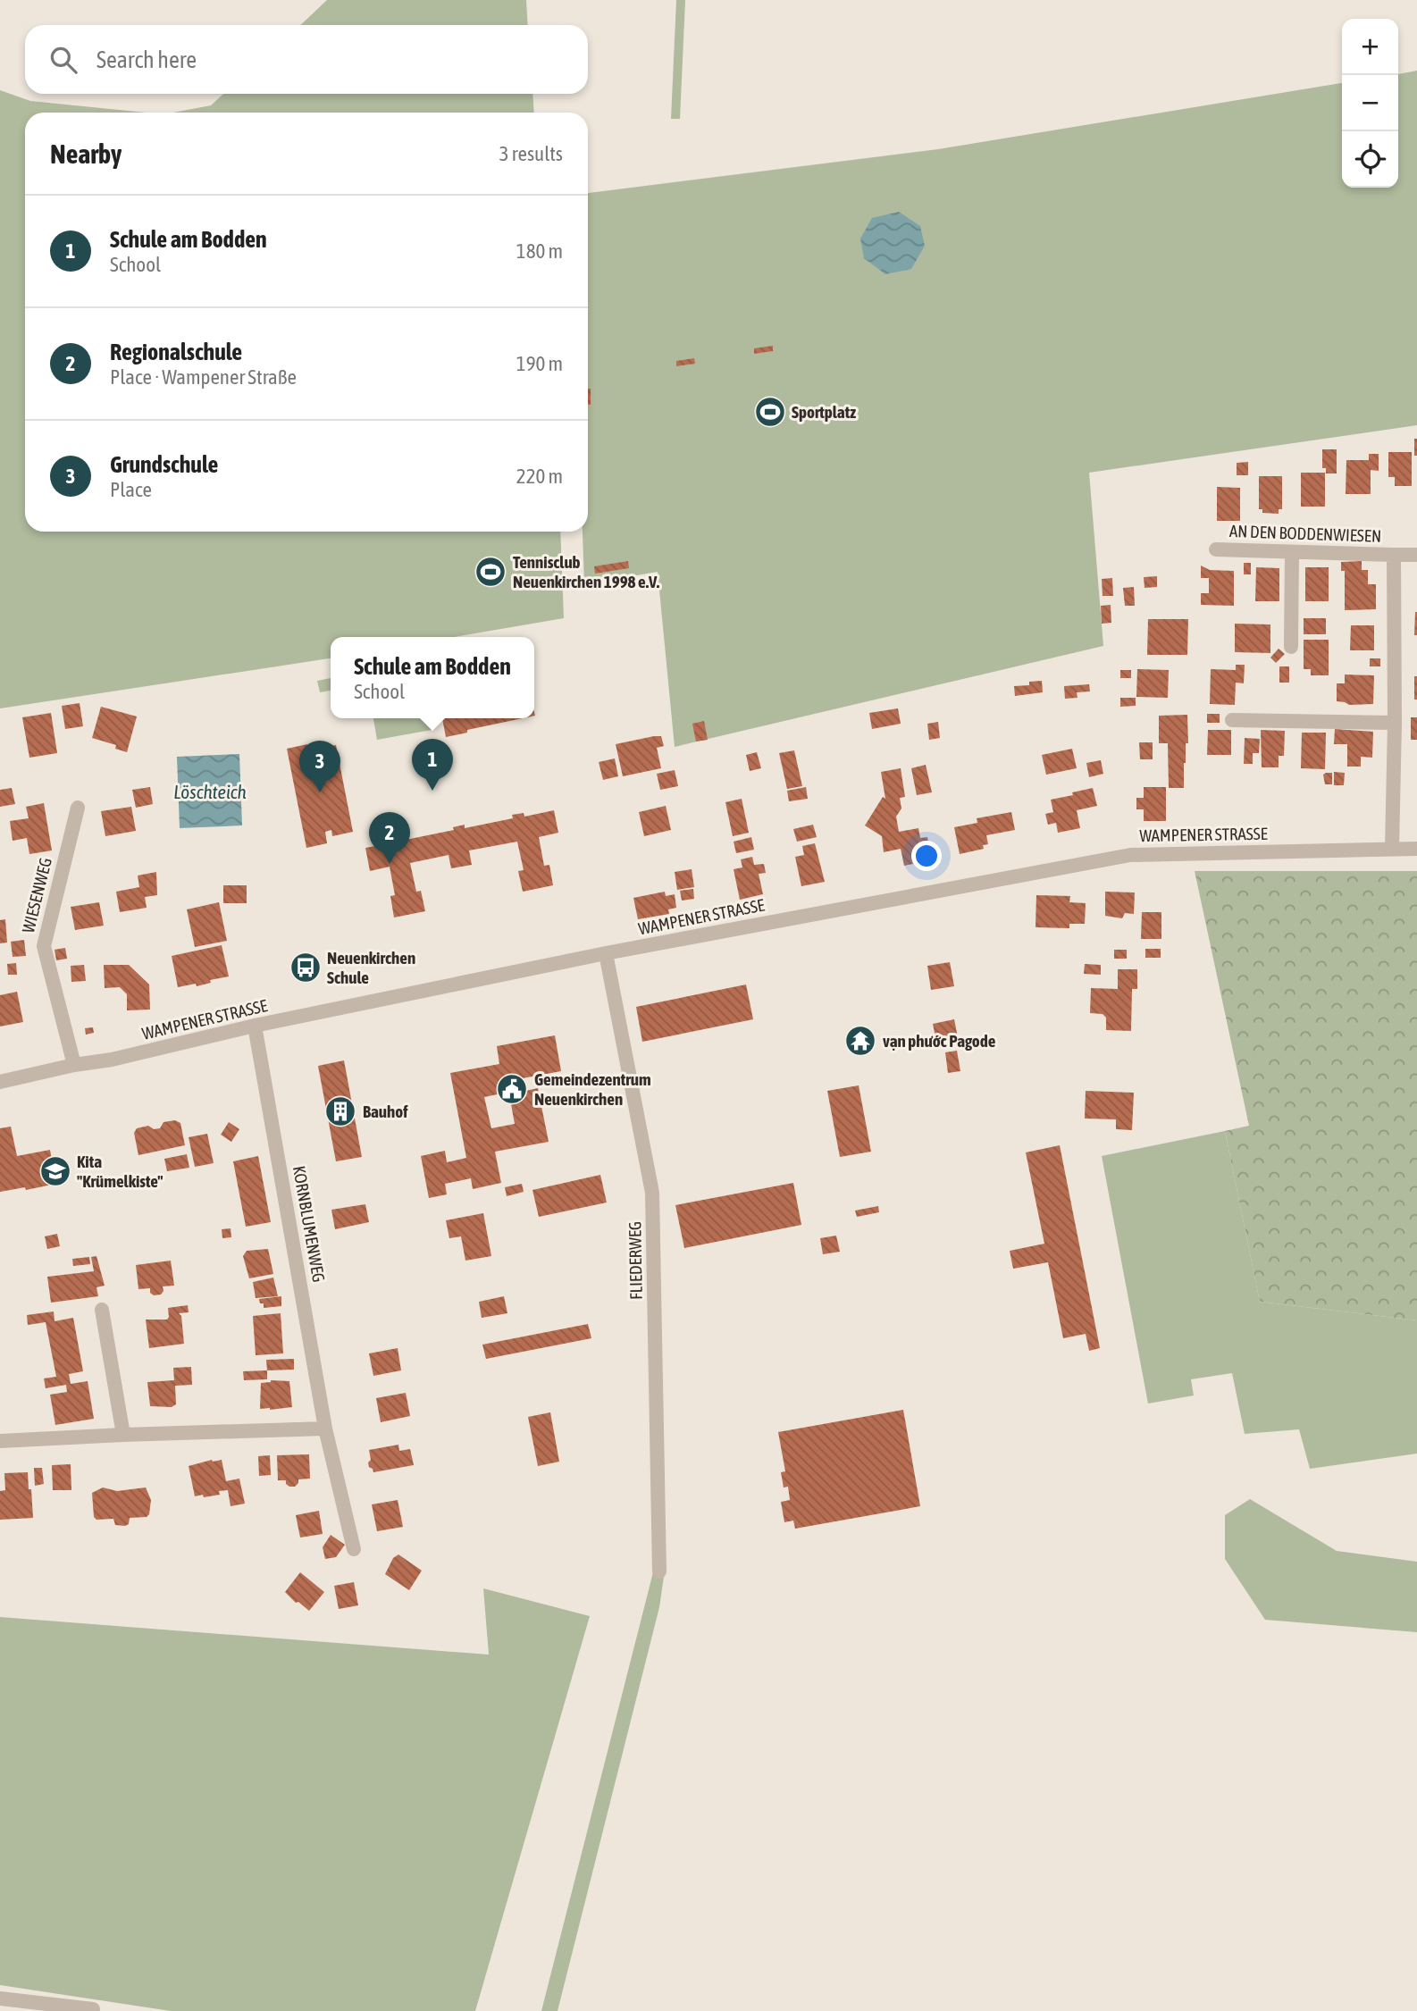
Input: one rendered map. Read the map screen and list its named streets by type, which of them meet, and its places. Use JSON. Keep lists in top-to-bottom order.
{
  "streets": {
    "street": [
      "AN DEN BODDENWIESEN",
      "WAMPENER STRASSE",
      "WIESENWEG",
      "KORNBLUMENWEG",
      "FLIEDERWEG"
    ]
  },
  "crossings": [
    ["AN DEN BODDENWIESEN", "WAMPENER STRASSE"],
    ["WAMPENER STRASSE", "WIESENWEG"],
    ["WAMPENER STRASSE", "KORNBLUMENWEG"],
    ["WAMPENER STRASSE", "FLIEDERWEG"]
  ],
  "water": ["Löschteich"],
  "places": {
    "sports": ["Sportplatz", "Tennisclub Neuenkirchen 1998 e.V."],
    "bus stop": ["Neuenkirchen Schule"],
    "temple": ["vạn phước Pagode"],
    "public building": ["Gemeindezentrum Neuenkirchen"],
    "building": ["Bauhof"],
    "school or university": ["Kita \"Krümelkiste\""]
  },
  "page": {
    "map_buttons": ["+", "−"],
    "search": "Search here",
    "heading": ["Nearby", "3 results"],
    "list": [
      {
        "mark": "1",
        "name": "Schule am Bodden",
        "note": "School",
        "value": "180 m"
      },
      {
        "mark": "2",
        "name": "Regionalschule",
        "note": "Place · Wampener Straße",
        "value": "190 m"
      },
      {
        "mark": "3",
        "name": "Grundschule",
        "note": "Place",
        "value": "220 m"
      }
    ],
    "popup": ["Schule am Bodden", "School"],
    "pins": ["1", "3", "2"]
  }
}
